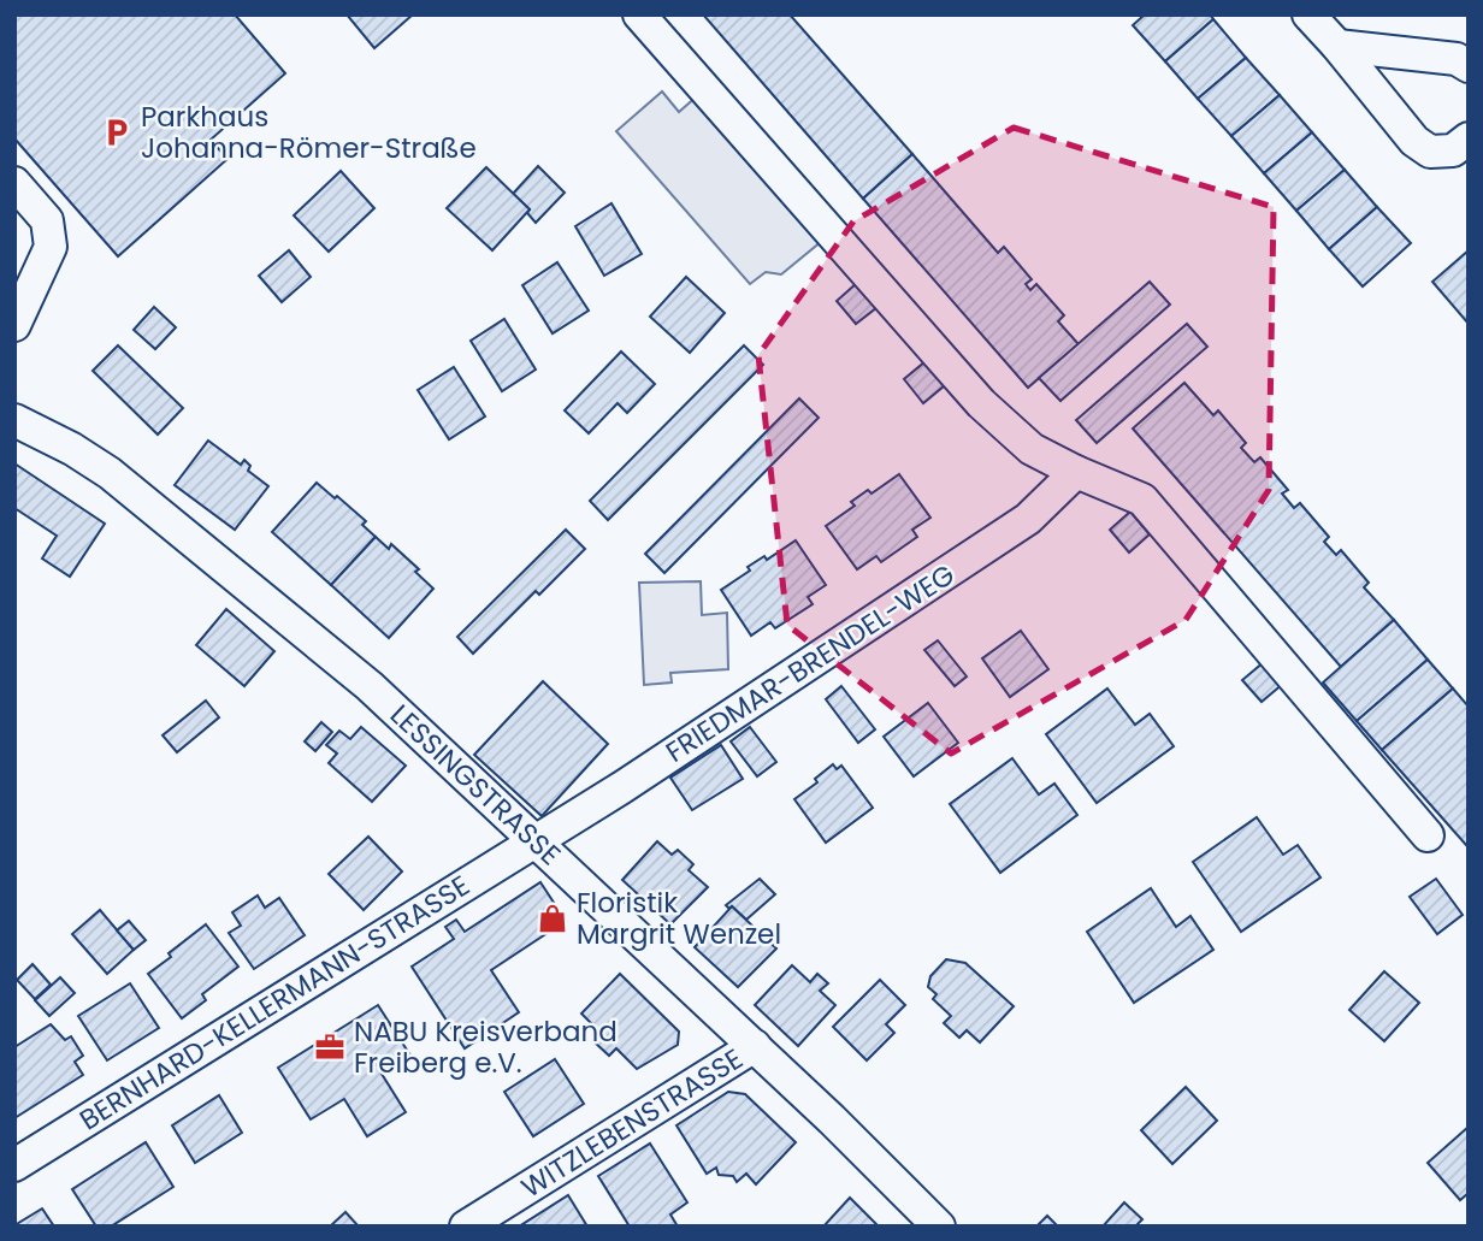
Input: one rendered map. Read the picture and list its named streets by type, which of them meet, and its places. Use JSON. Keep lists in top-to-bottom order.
{
  "streets": {
    "street": [
      "FRIEDMAR-BRENDEL-WEG",
      "LESSINGSTRASSE",
      "BERNHARD-KELLERMANN-STRASSE",
      "WITZLEBENSTRASSE"
    ]
  },
  "crossings": [
    ["FRIEDMAR-BRENDEL-WEG", "LESSINGSTRASSE"],
    ["FRIEDMAR-BRENDEL-WEG", "BERNHARD-KELLERMANN-STRASSE"],
    ["LESSINGSTRASSE", "BERNHARD-KELLERMANN-STRASSE"],
    ["LESSINGSTRASSE", "WITZLEBENSTRASSE"]
  ],
  "places": {
    "parking": ["Parkhaus Johanna-Römer-Straße"],
    "shop": ["Floristik Margrit Wenzel"],
    "office": ["NABU Kreisverband Freiberg e.V."]
  }
}
